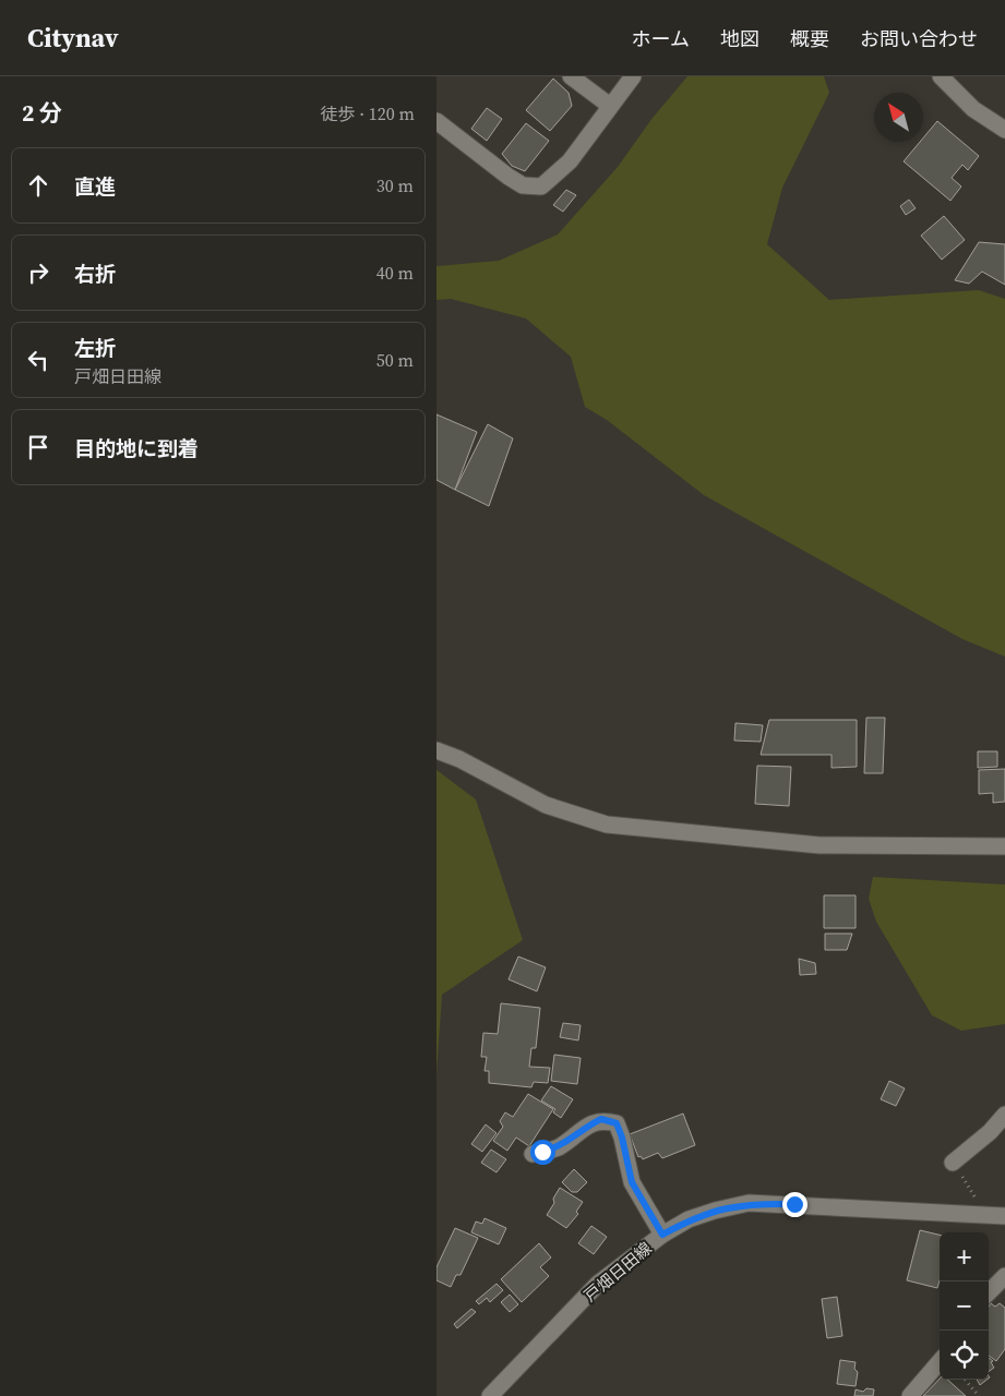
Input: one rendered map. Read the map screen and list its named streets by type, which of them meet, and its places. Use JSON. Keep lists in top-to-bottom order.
{
  "streets": {
    "street": ["戸畑日田線"]
  },
  "north": "top left",
  "page": {
    "header": "Citynav",
    "nav": [
      "ホーム",
      "地図",
      "概要",
      "お問い合わせ"
    ],
    "heading": ["2 分", "徒歩 · 120 m"],
    "list": [
      ["直進", "30 m"],
      ["右折", "40 m"],
      ["左折", "戸畑日田線", "50 m"],
      "目的地に到着"
    ],
    "map_buttons": ["+", "−"]
  }
}
